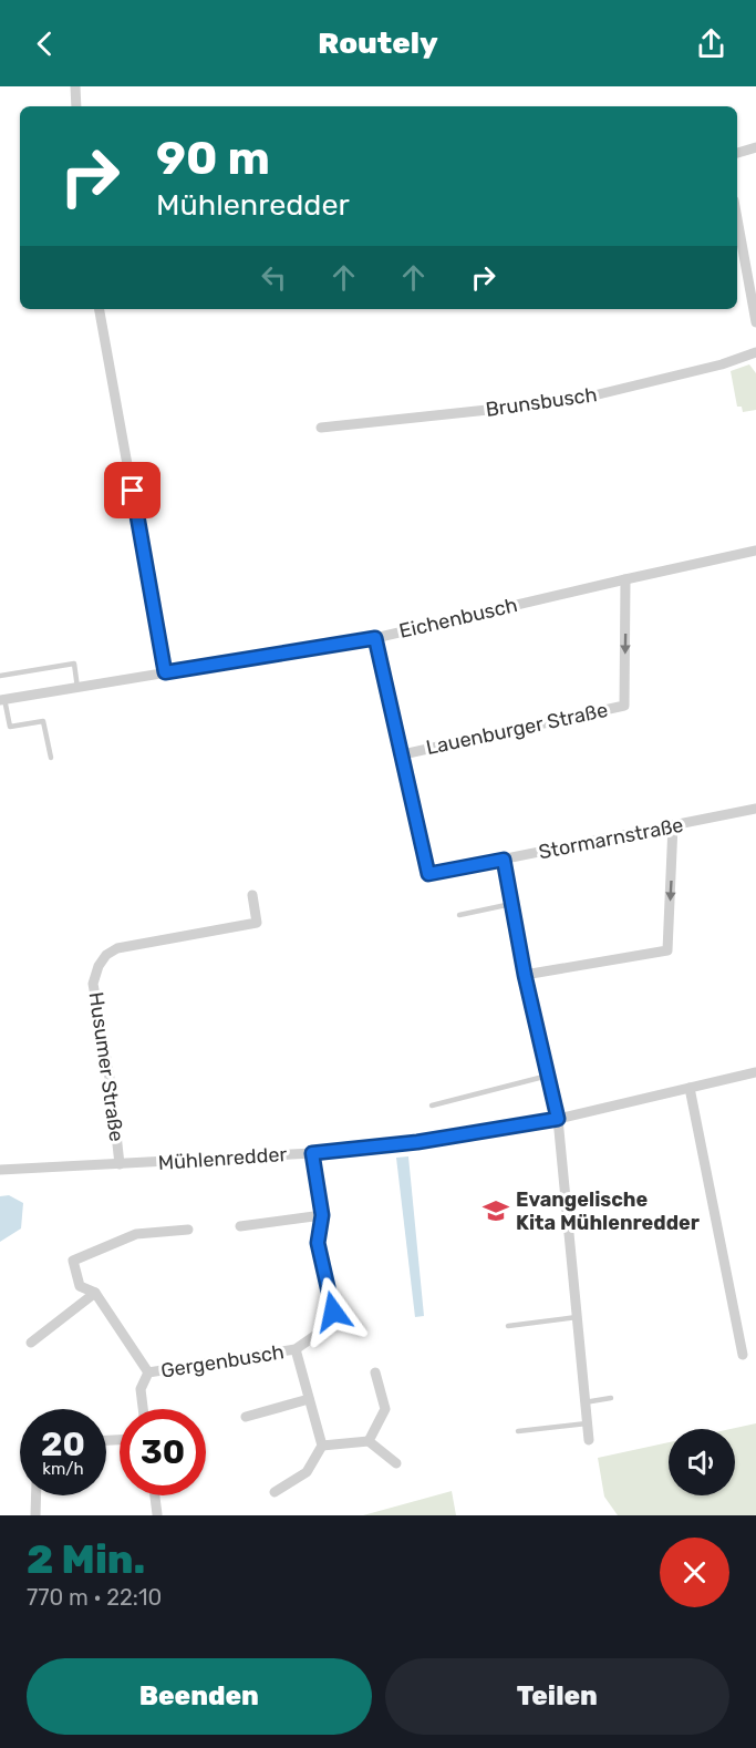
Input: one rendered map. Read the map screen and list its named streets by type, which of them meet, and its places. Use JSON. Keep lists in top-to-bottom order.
{
  "streets": {
    "street": [
      "Brunsbusch",
      "Eichenbusch",
      "Lauenburger Straße",
      "Stormarnstraße",
      "Husumer Straße",
      "Mühlenredder",
      "Gergenbusch"
    ]
  },
  "crossings": [
    ["Eichenbusch", "Lauenburger Straße"],
    ["Eichenbusch", "Stormarnstraße"],
    ["Lauenburger Straße", "Stormarnstraße"],
    ["Husumer Straße", "Mühlenredder"],
    ["Mühlenredder", "Gergenbusch"]
  ],
  "one_way": ["Lauenburger Straße"],
  "places": {
    "school or university": ["Evangelische Kita Mühlenredder"]
  },
  "page": {
    "header": "Routely",
    "turn": ["90 m", "Mühlenredder"],
    "speed": "20 km/h",
    "limit": "30",
    "heading": ["2 Min.", "770 m · 22:10"],
    "buttons": ["Beenden", "Teilen"]
  }
}
